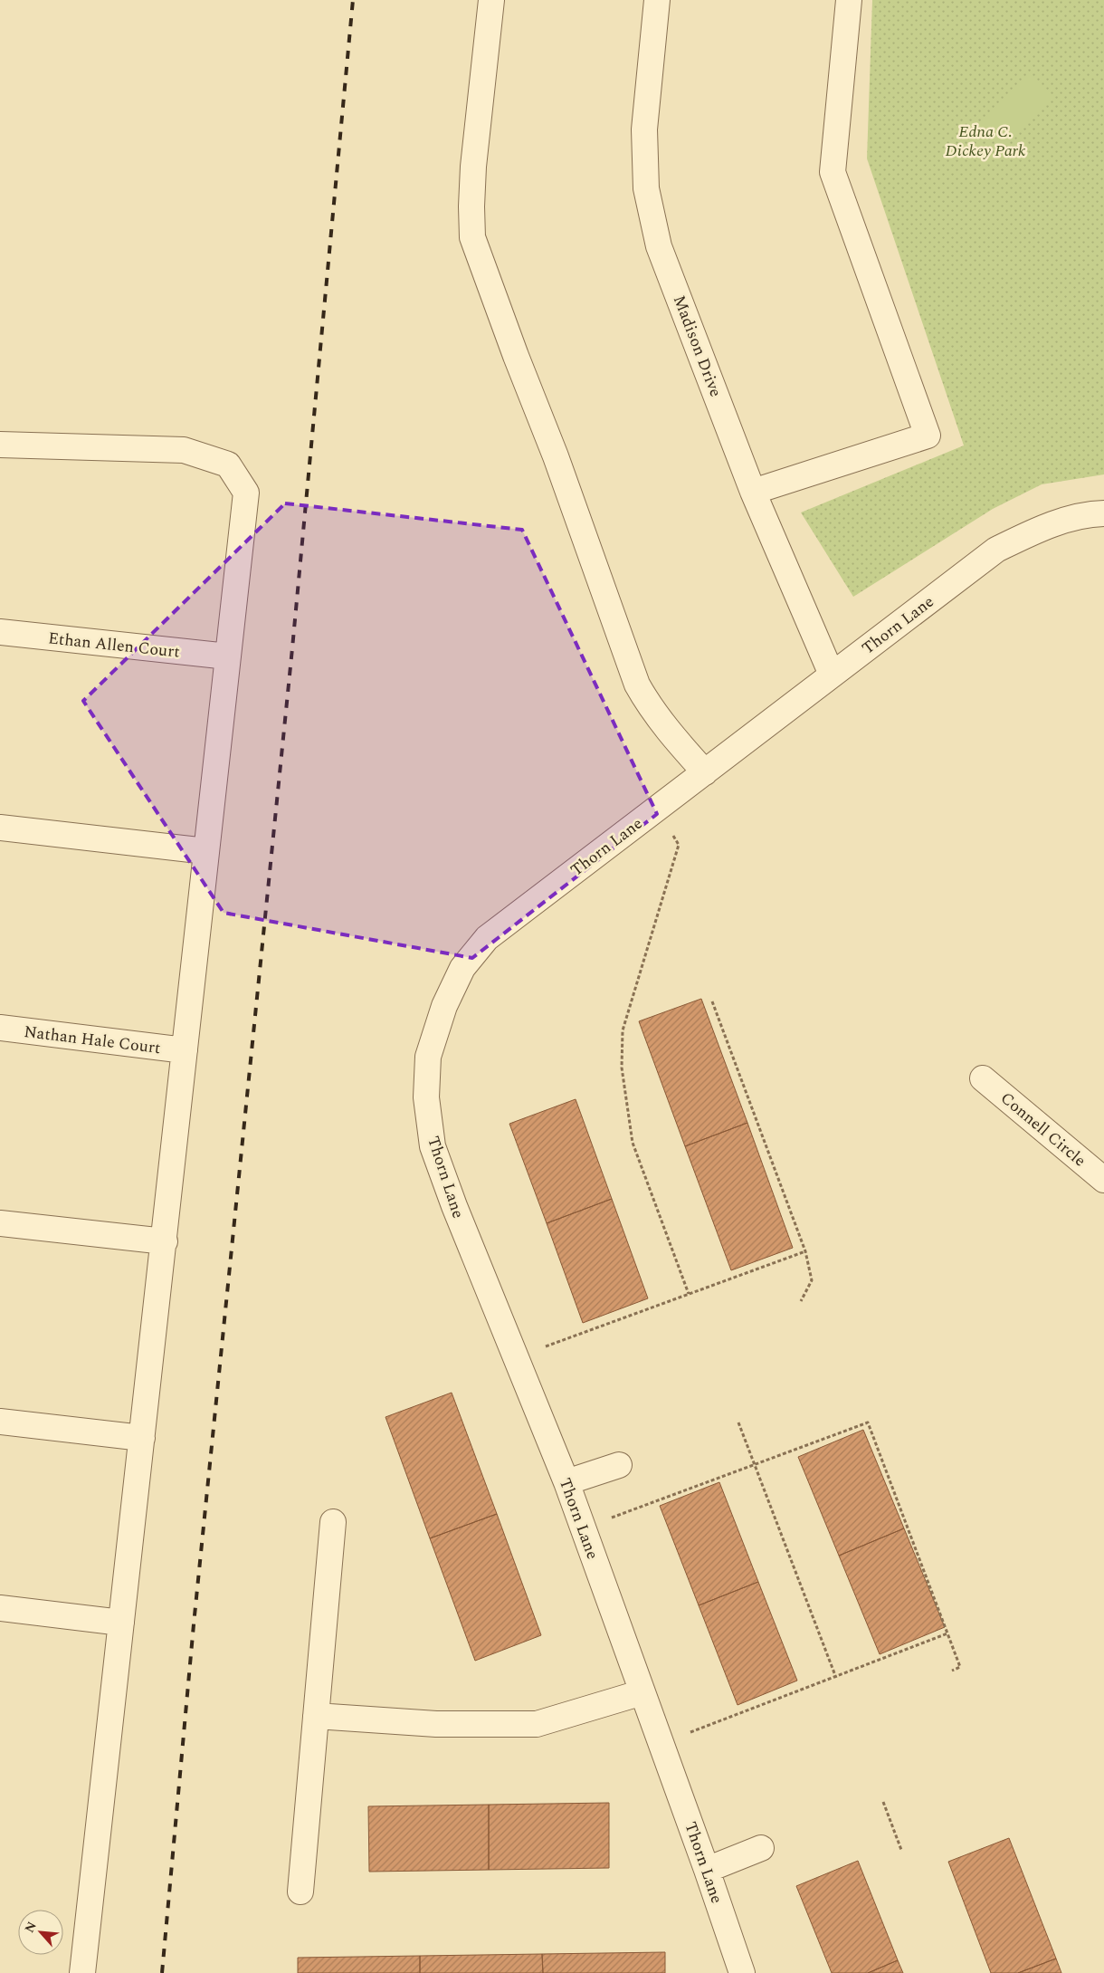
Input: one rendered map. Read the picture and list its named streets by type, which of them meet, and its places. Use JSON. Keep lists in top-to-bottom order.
{
  "streets": {
    "street": [
      "Madison Drive",
      "Thorn Lane",
      "Ethan Allen Court",
      "Nathan Hale Court",
      "Connell Circle"
    ]
  },
  "crossings": [
    ["Madison Drive", "Thorn Lane"]
  ],
  "parks": ["Edna C. Dickey Park"],
  "north": "top left"
}
